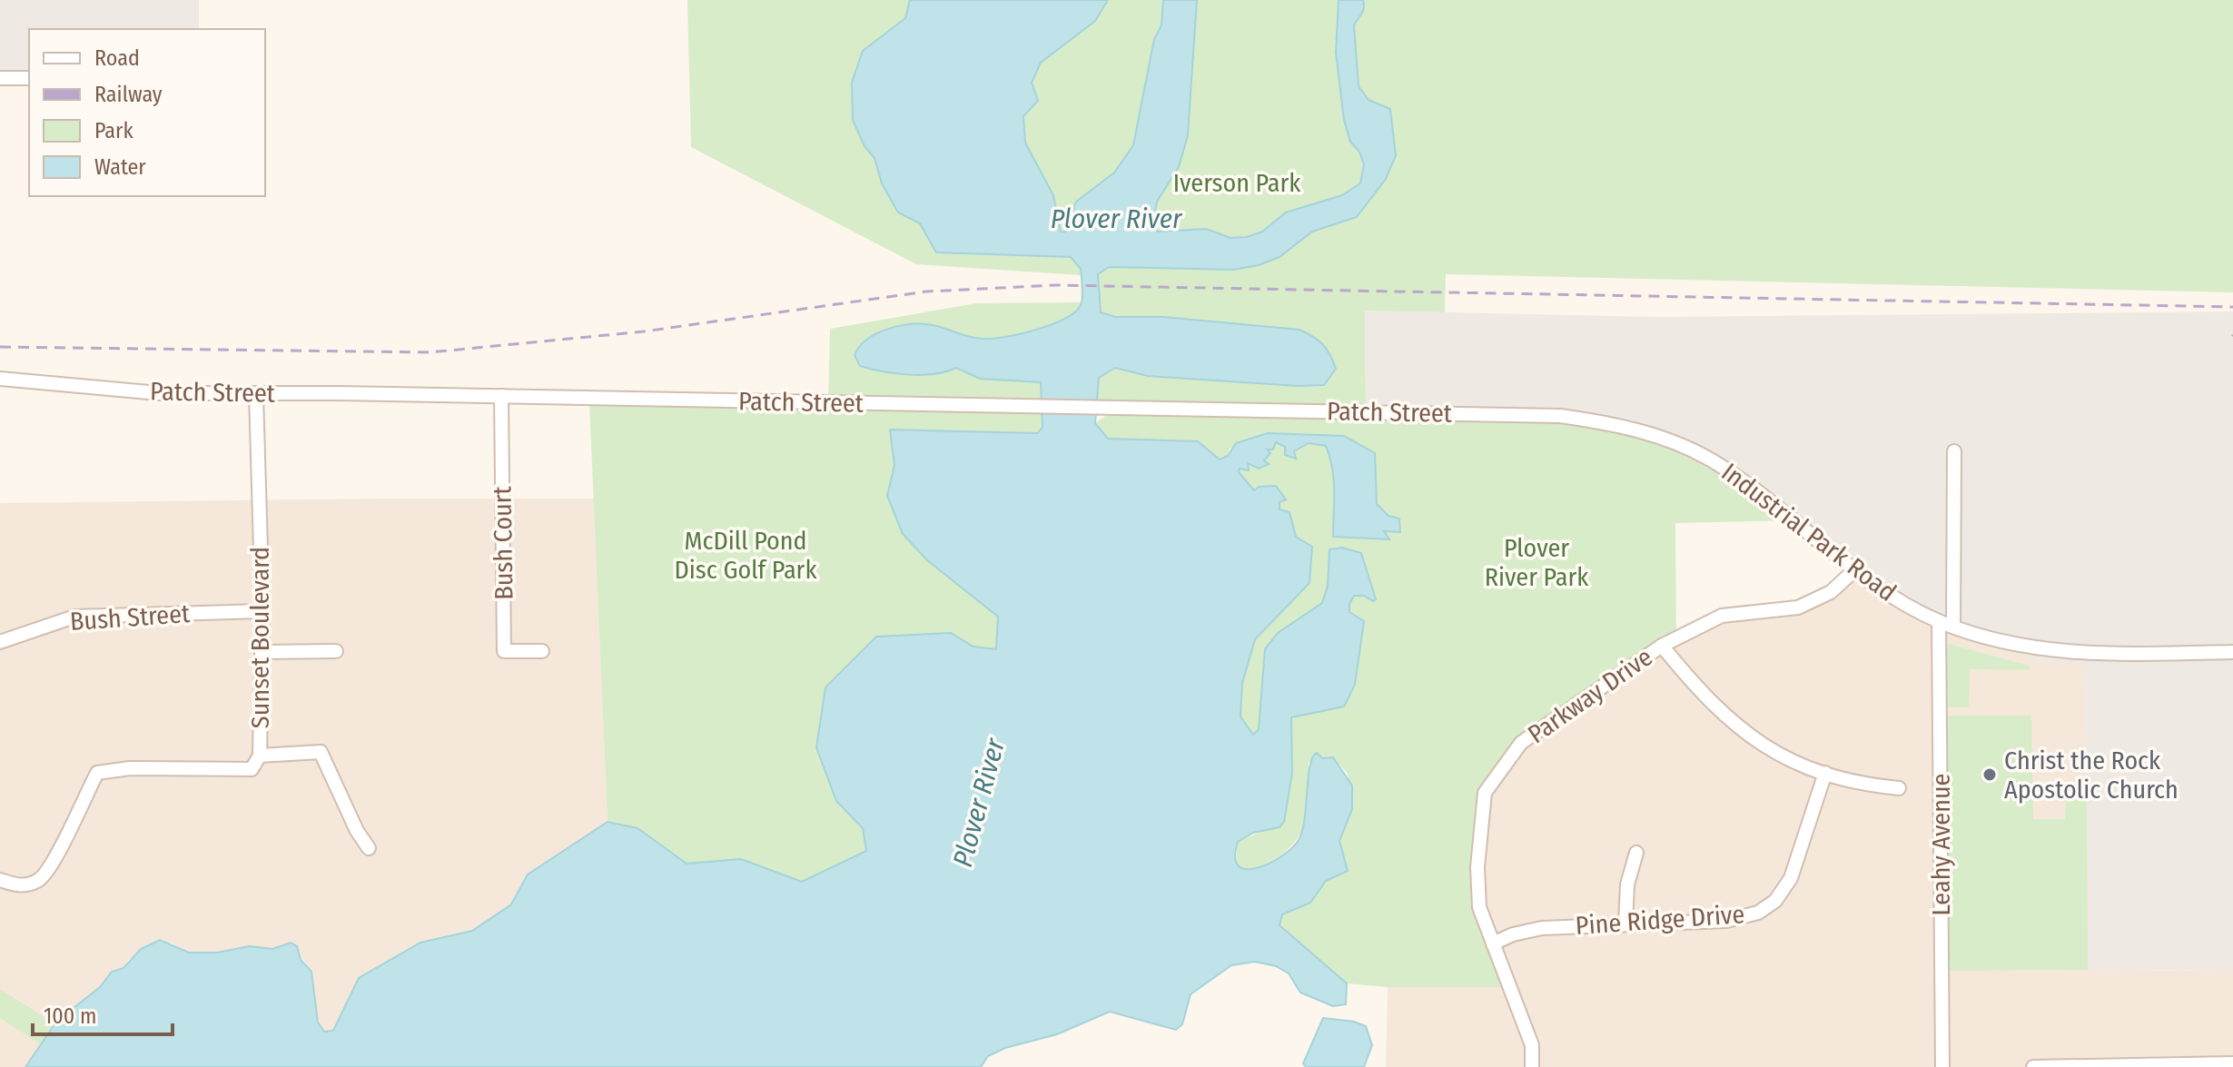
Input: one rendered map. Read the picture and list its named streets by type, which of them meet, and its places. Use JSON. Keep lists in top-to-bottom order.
{
  "streets": {
    "street": [
      "Patch Street",
      "Industrial Park Road",
      "Bush Court",
      "Bush Street",
      "Sunset Boulevard",
      "Parkway Drive",
      "Leahy Avenue",
      "Pine Ridge Drive"
    ]
  },
  "crossings": [
    ["Patch Street", "Industrial Park Road"],
    ["Patch Street", "Bush Court"],
    ["Patch Street", "Sunset Boulevard"],
    ["Industrial Park Road", "Parkway Drive"],
    ["Industrial Park Road", "Leahy Avenue"],
    ["Bush Street", "Sunset Boulevard"],
    ["Parkway Drive", "Pine Ridge Drive"]
  ],
  "water": ["Plover River"],
  "parks": ["Iverson Park", "McDill Pond Disc Golf Park", "Plover River Park"],
  "places": ["Christ the Rock Apostolic Church"],
  "legend": [
    "Road",
    "Railway",
    "Park",
    "Water"
  ],
  "scale_bar": "100 m"
}
